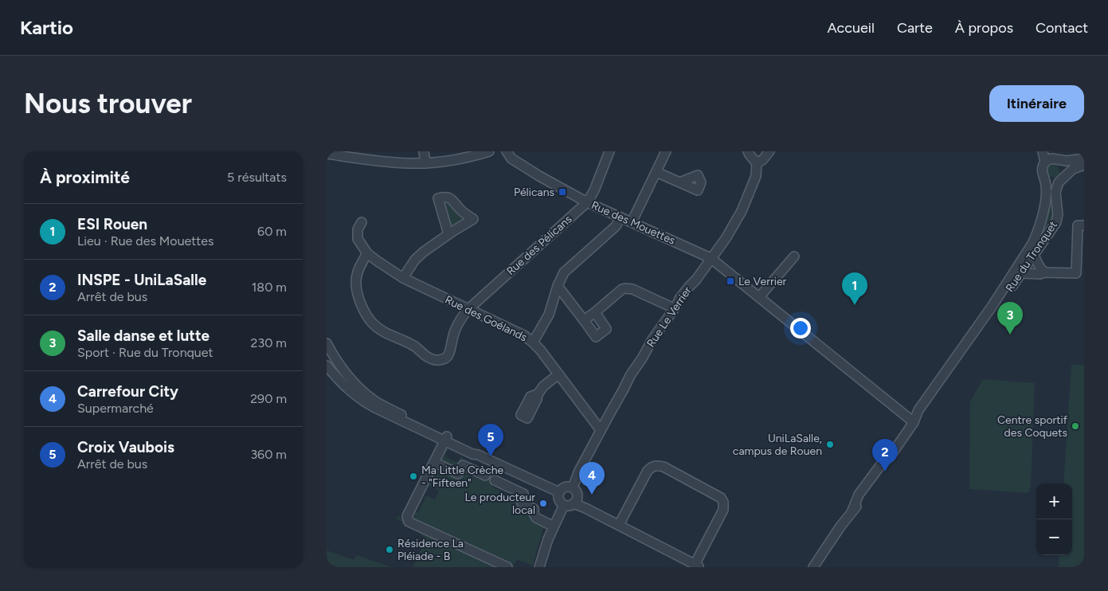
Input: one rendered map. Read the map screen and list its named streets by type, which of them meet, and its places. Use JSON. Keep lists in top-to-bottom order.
{
  "streets": {
    "street": [
      "Rue des Mouettes",
      "Rue des Pélicans",
      "Rue du Tronquet",
      "Rue Le Verrier",
      "Rue des Goélands"
    ]
  },
  "crossings": [
    ["Rue des Mouettes", "Rue des Pélicans"],
    ["Rue des Mouettes", "Rue du Tronquet"],
    ["Rue des Mouettes", "Rue Le Verrier"],
    ["Rue des Pélicans", "Rue des Goélands"],
    ["Rue Le Verrier", "Rue des Goélands"]
  ],
  "places": {
    "transit": ["Pélicans", "Le Verrier"],
    "other": [
      "Centre sportif des Coquets",
      "UniLaSalle, campus de Rouen",
      "Ma Little Crèche - \"Fifteen\"",
      "Le producteur local",
      "Résidence La Pléiade - B"
    ]
  },
  "page": {
    "header": "Kartio",
    "nav": [
      "Accueil",
      "Carte",
      "À propos",
      "Contact"
    ],
    "buttons": "Itinéraire",
    "title": "Nous trouver",
    "heading": ["À proximité", "5 résultats"],
    "list": [
      {
        "mark": "1",
        "name": "ESI Rouen",
        "note": "Lieu · Rue des Mouettes",
        "value": "60 m"
      },
      {
        "mark": "2",
        "name": "INSPE - UniLaSalle",
        "note": "Arrêt de bus",
        "value": "180 m"
      },
      {
        "mark": "3",
        "name": "Salle danse et lutte",
        "note": "Sport · Rue du Tronquet",
        "value": "230 m"
      },
      {
        "mark": "4",
        "name": "Carrefour City",
        "note": "Supermarché",
        "value": "290 m"
      },
      {
        "mark": "5",
        "name": "Croix Vaubois",
        "note": "Arrêt de bus",
        "value": "360 m"
      }
    ],
    "pins": [
      "1",
      "3",
      "5",
      "2",
      "4"
    ],
    "map_buttons": ["+", "−"]
  }
}
